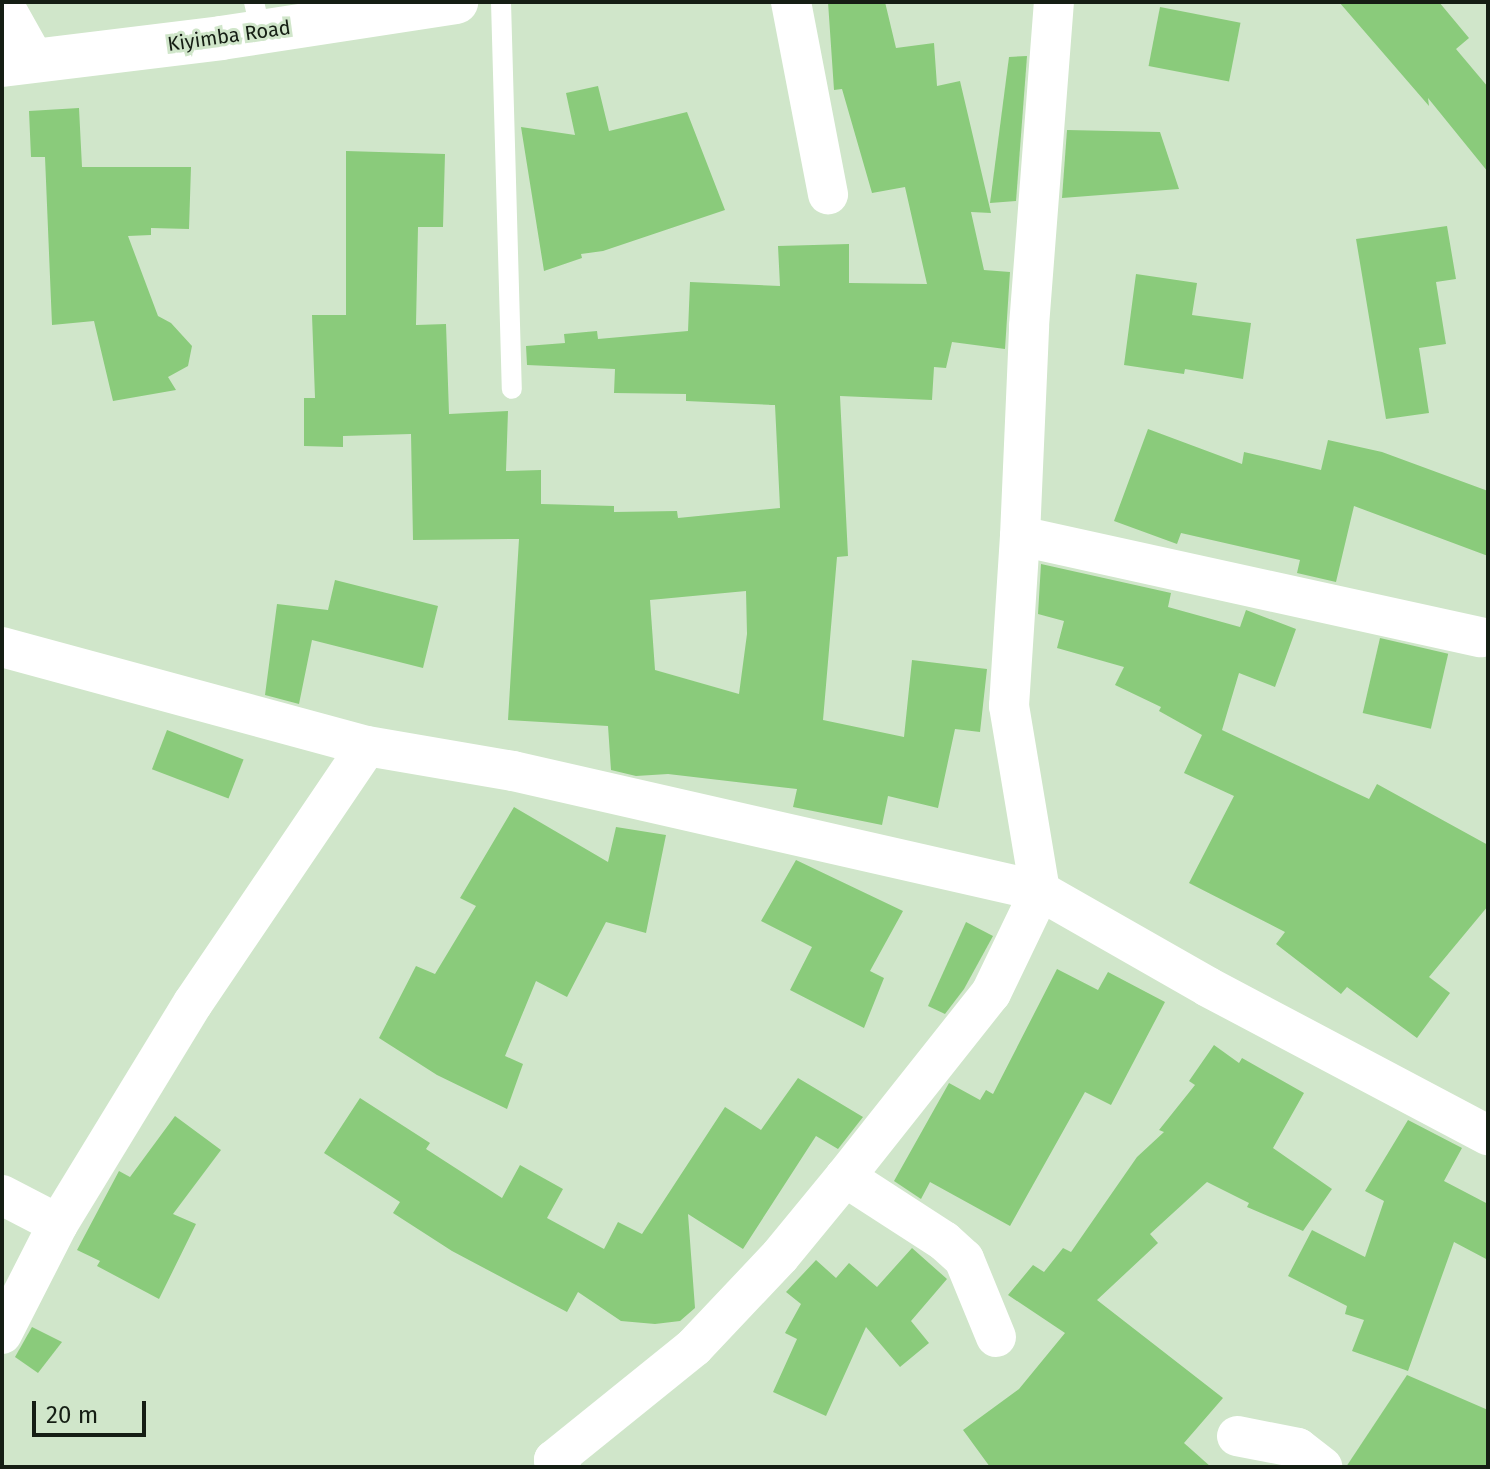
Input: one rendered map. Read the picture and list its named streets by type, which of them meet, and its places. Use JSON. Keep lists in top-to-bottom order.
{
  "streets": {
    "street": ["Kiyimba Road"]
  },
  "scale_bar": "20 m"
}
